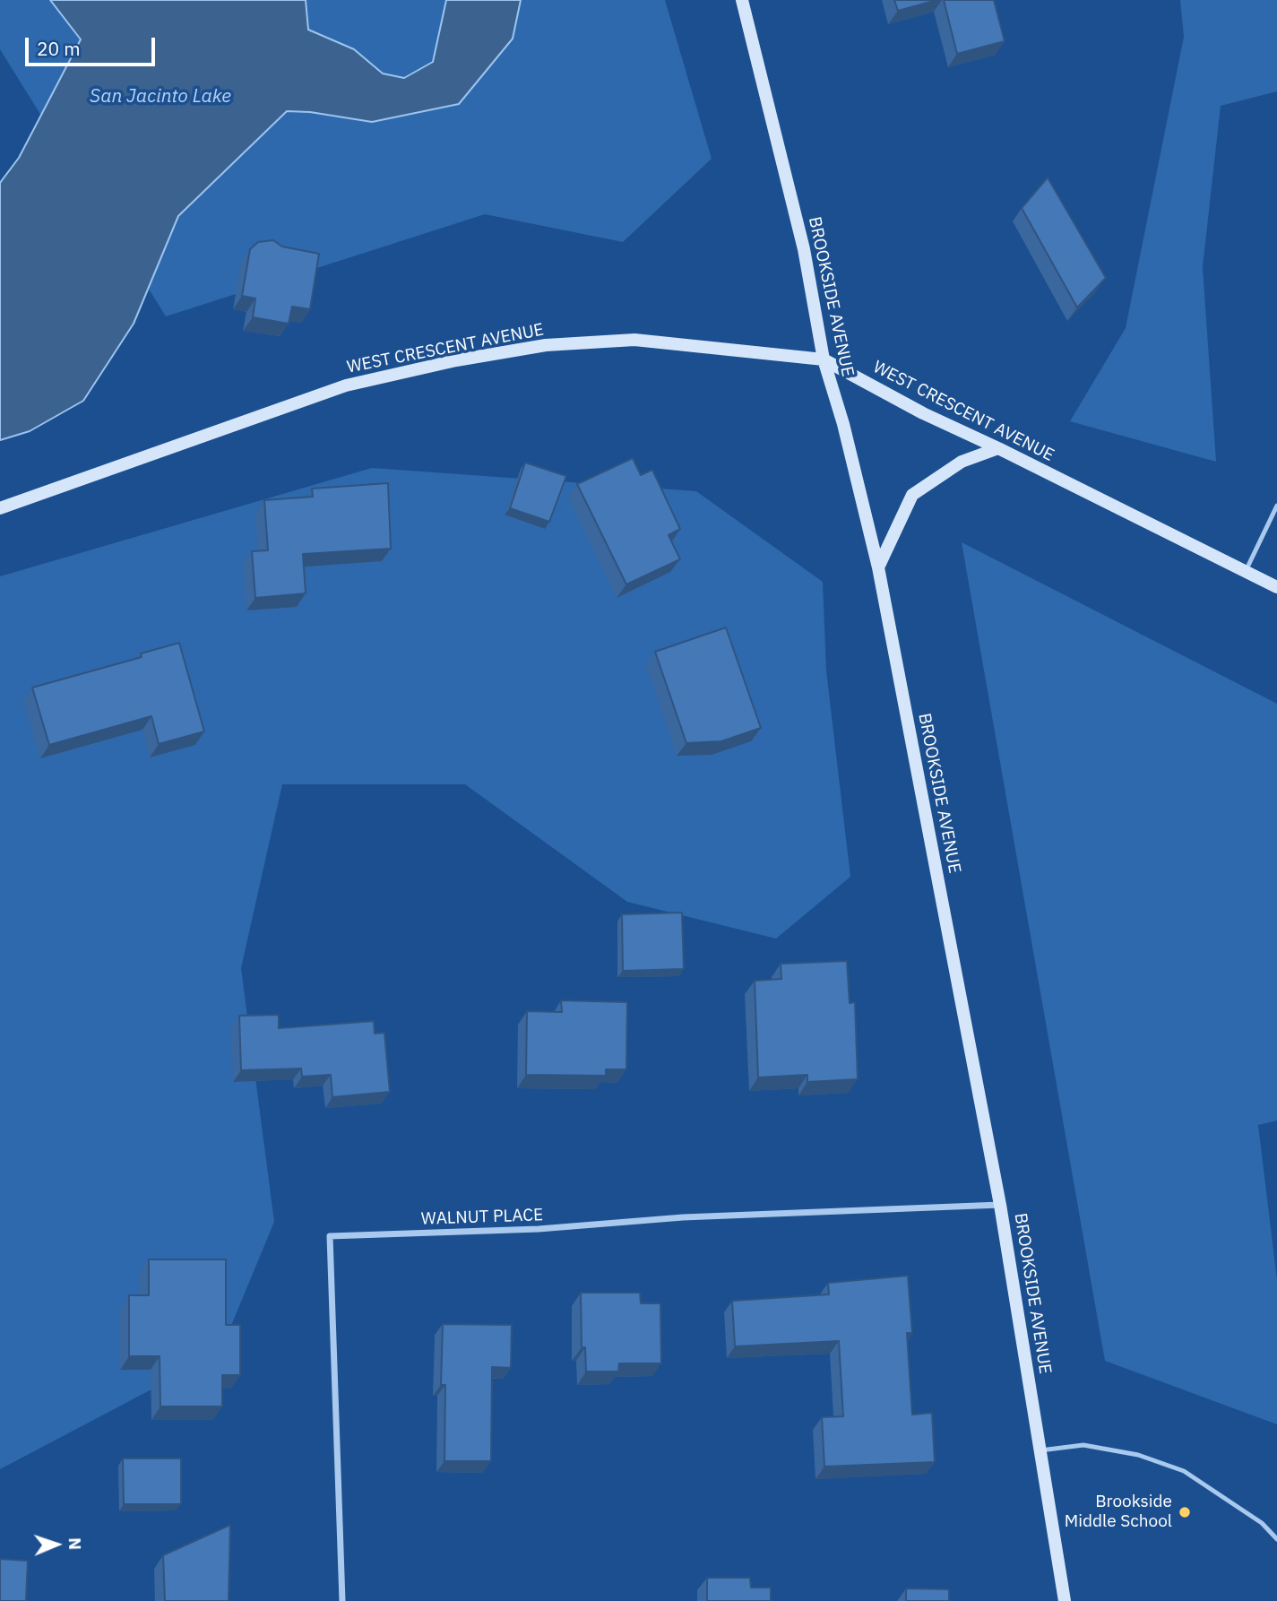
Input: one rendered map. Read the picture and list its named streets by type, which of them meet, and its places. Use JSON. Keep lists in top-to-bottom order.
{
  "streets": {
    "main road": ["BROOKSIDE AVENUE", "WEST CRESCENT AVENUE"],
    "street": ["WALNUT PLACE"]
  },
  "crossings": [
    ["BROOKSIDE AVENUE", "WEST CRESCENT AVENUE"],
    ["BROOKSIDE AVENUE", "WALNUT PLACE"]
  ],
  "water": ["San Jacinto Lake"],
  "places": ["Brookside Middle School"],
  "scale_bar": "20 m",
  "north": "right"
}
